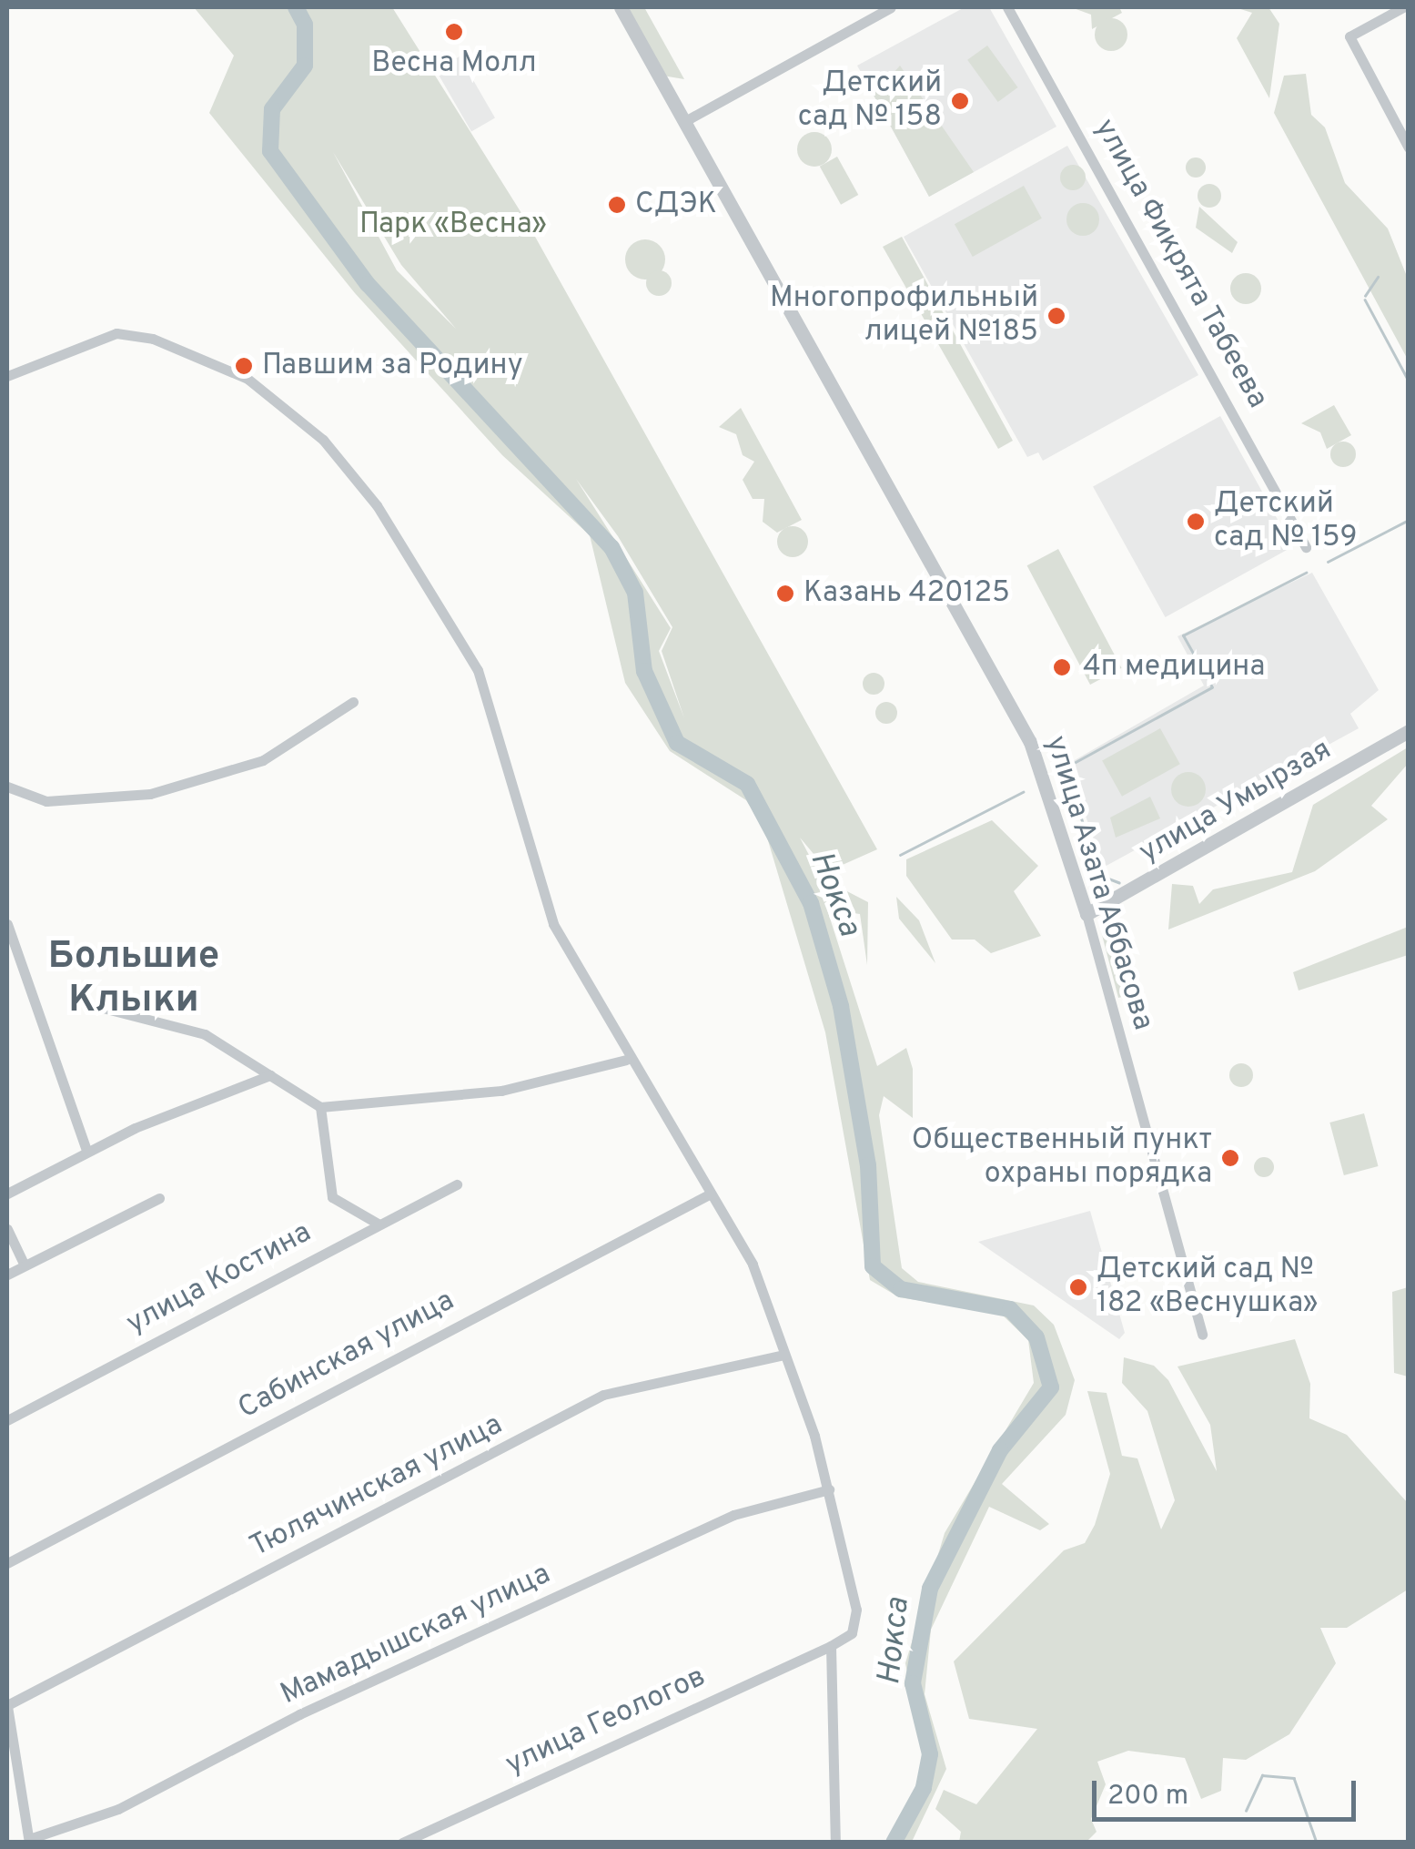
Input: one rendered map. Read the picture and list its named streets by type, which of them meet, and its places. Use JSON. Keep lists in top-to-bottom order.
{
  "streets": {
    "street": [
      "улица Фикрята Табеева",
      "улица Умырзая",
      "улица Азата Аббасова",
      "улица Костина",
      "Сабинская улица",
      "Тюлячинская улица",
      "Мамадышская улица",
      "улица Геологов"
    ]
  },
  "crossings": [
    ["улица Умырзая", "улица Азата Аббасова"]
  ],
  "districts": ["Большие Клыки"],
  "water": ["Нокса"],
  "parks": ["Парк «Весна»"],
  "places": [
    "Весна Молл",
    "Детский сад № 158",
    "СДЭК",
    "Многопрофильный лицей №185",
    "Павшим за Родину",
    "Детский сад № 159",
    "Казань 420125",
    "4п медицина",
    "Общественный пункт охраны порядка",
    "Детский сад № 182 «Веснушка»"
  ],
  "scale_bar": "200 m"
}
